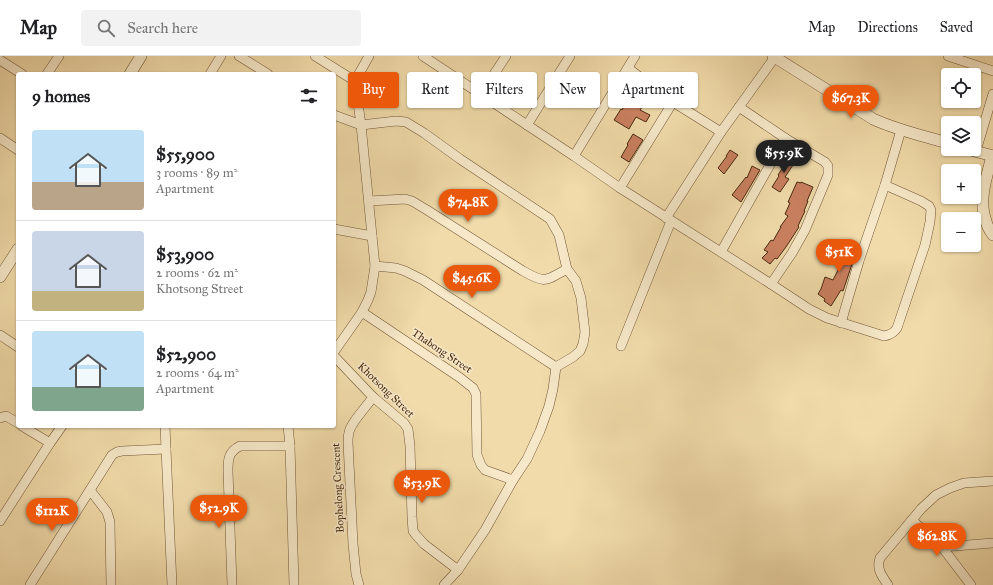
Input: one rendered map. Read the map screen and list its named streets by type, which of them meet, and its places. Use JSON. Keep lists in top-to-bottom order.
{
  "streets": {
    "street": ["Thabong Street", "Khotsong Street", "Bophelong Crescent"]
  },
  "crossings": [
    ["Khotsong Street", "Bophelong Crescent"]
  ],
  "page": {
    "header": "Map",
    "search": "Search here",
    "nav": ["Map", "Directions", "Saved"],
    "map_buttons": ["+", "−"],
    "chip": [
      "Buy",
      "Rent",
      "Filters",
      "New",
      "Apartment"
    ],
    "heading": "9 homes",
    "price": [
      "$67.3K",
      "$55.9K",
      "$74.8K",
      "$51K",
      "$45.6K",
      "$53.9K",
      "$52.9K",
      "$112K",
      "$62.8K"
    ],
    "list": [
      {
        "name": "$55,900",
        "note": "3 rooms · 89 m² · Apartment"
      },
      {
        "name": "$53,900",
        "note": "2 rooms · 62 m² · Khotsong Street"
      },
      {
        "name": "$52,900",
        "note": "2 rooms · 64 m² · Apartment"
      }
    ]
  }
}
